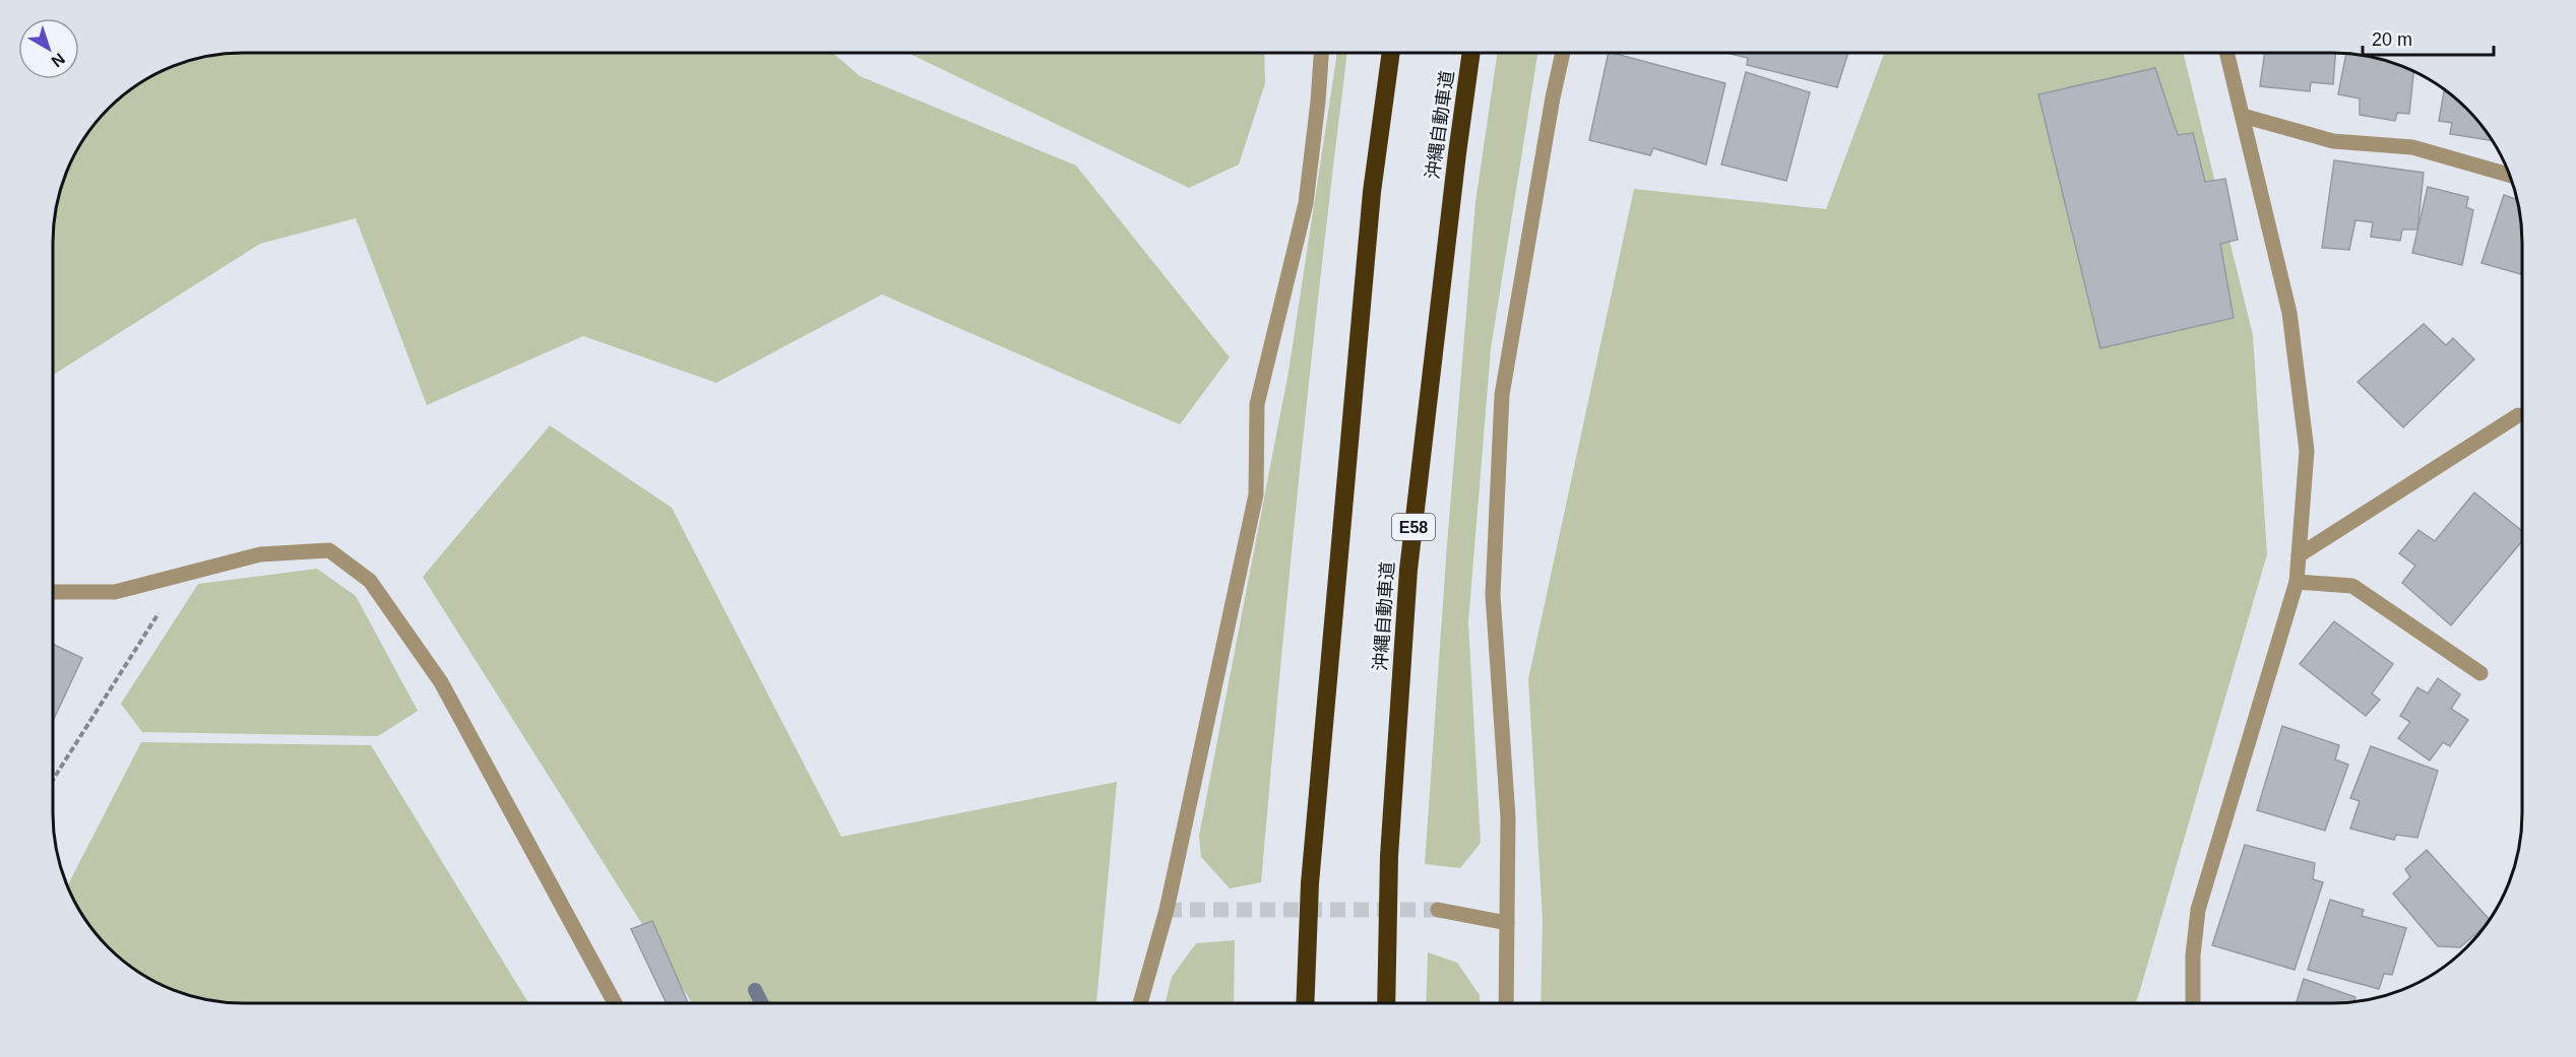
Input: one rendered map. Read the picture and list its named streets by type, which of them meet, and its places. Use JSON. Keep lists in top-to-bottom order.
{
  "streets": {
    "highway": ["沖縄自動車道", "E58"]
  },
  "scale_bar": "20 m",
  "north": "bottom right"
}
